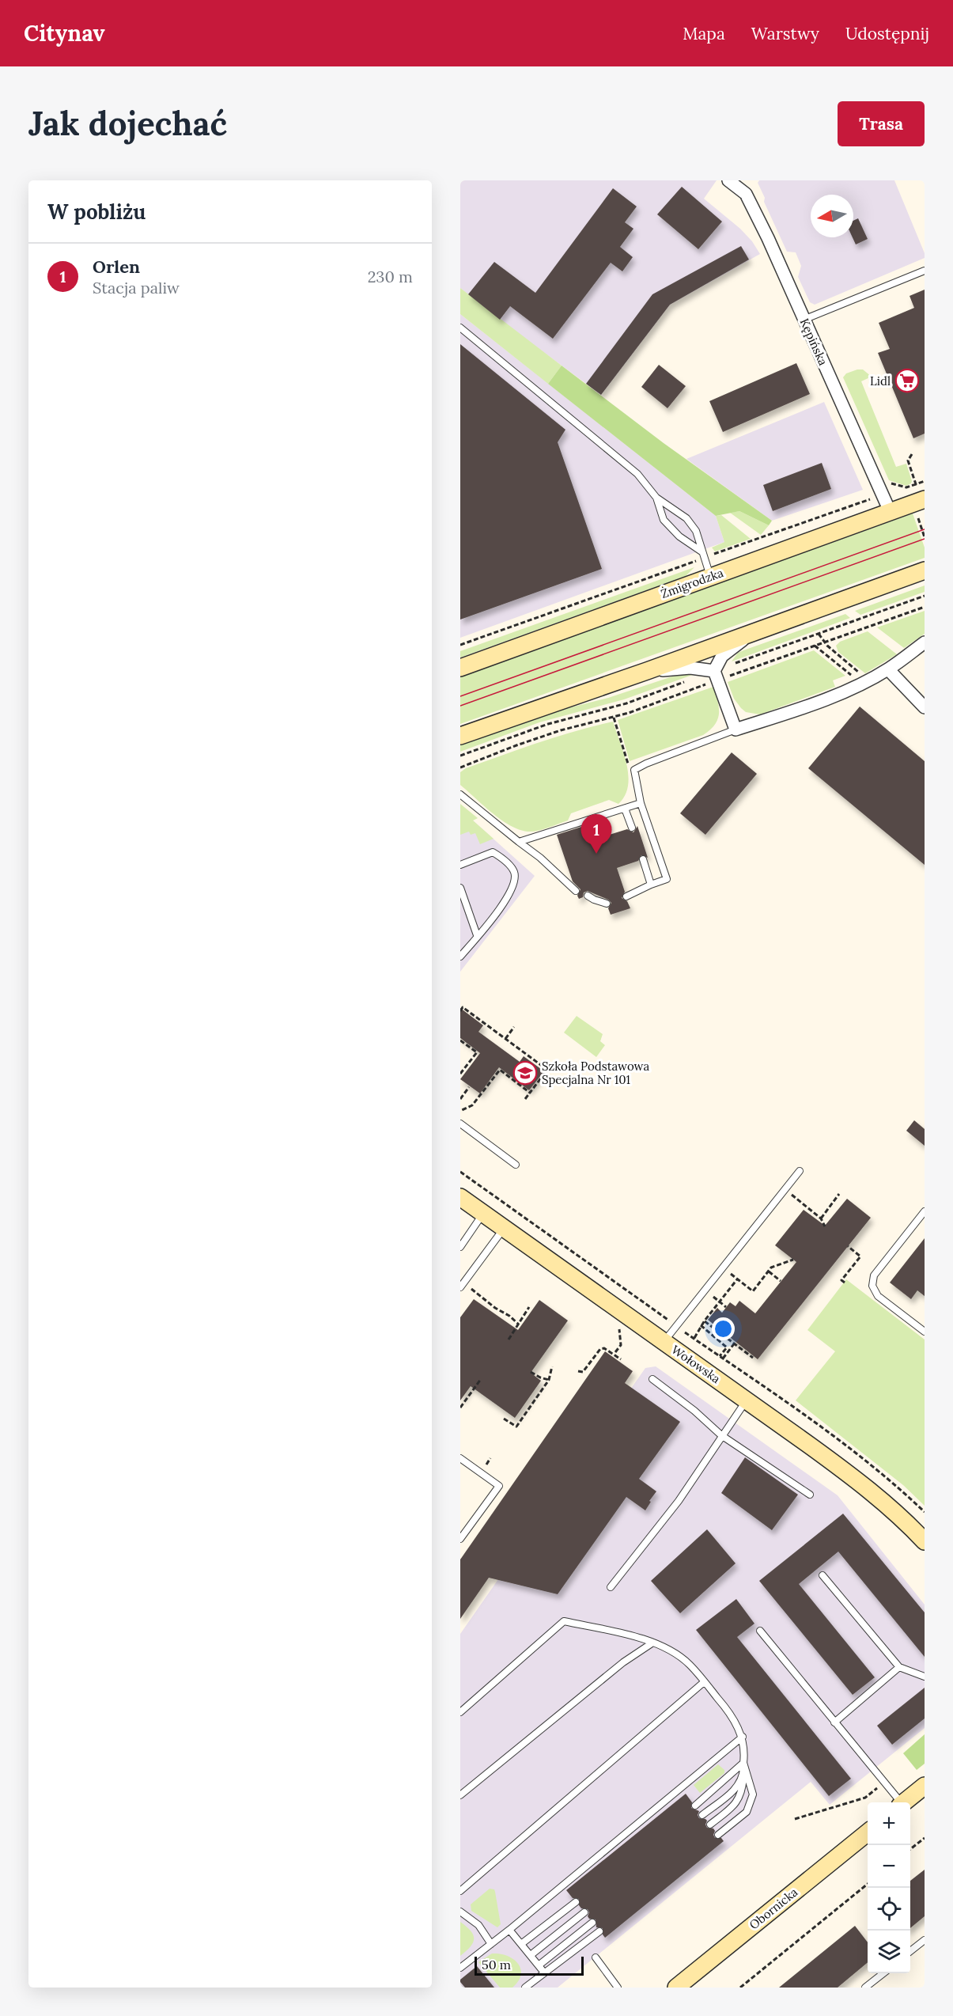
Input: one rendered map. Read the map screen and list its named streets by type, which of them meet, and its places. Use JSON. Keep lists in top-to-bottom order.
{
  "streets": {
    "main road": ["Żmigrodzka", "Wołowska", "Obornicka"],
    "street": ["Kępińska"]
  },
  "crossings": [
    ["Kępińska", "Żmigrodzka"]
  ],
  "places": {
    "supermarket": ["Lidl"],
    "school or university": ["Szkoła Podstawowa Specjalna Nr 101"]
  },
  "scale_bar": "50 m",
  "north": "left",
  "page": {
    "header": "Citynav",
    "nav": ["Mapa", "Warstwy", "Udostępnij"],
    "buttons": "Trasa",
    "title": "Jak dojechać",
    "heading": "W pobliżu",
    "list": [
      {
        "mark": "1",
        "name": "Orlen",
        "note": "Stacja paliw",
        "value": "230 m"
      }
    ],
    "pins": "1",
    "map_buttons": ["+", "−"],
    "scale": "50 m"
  }
}
